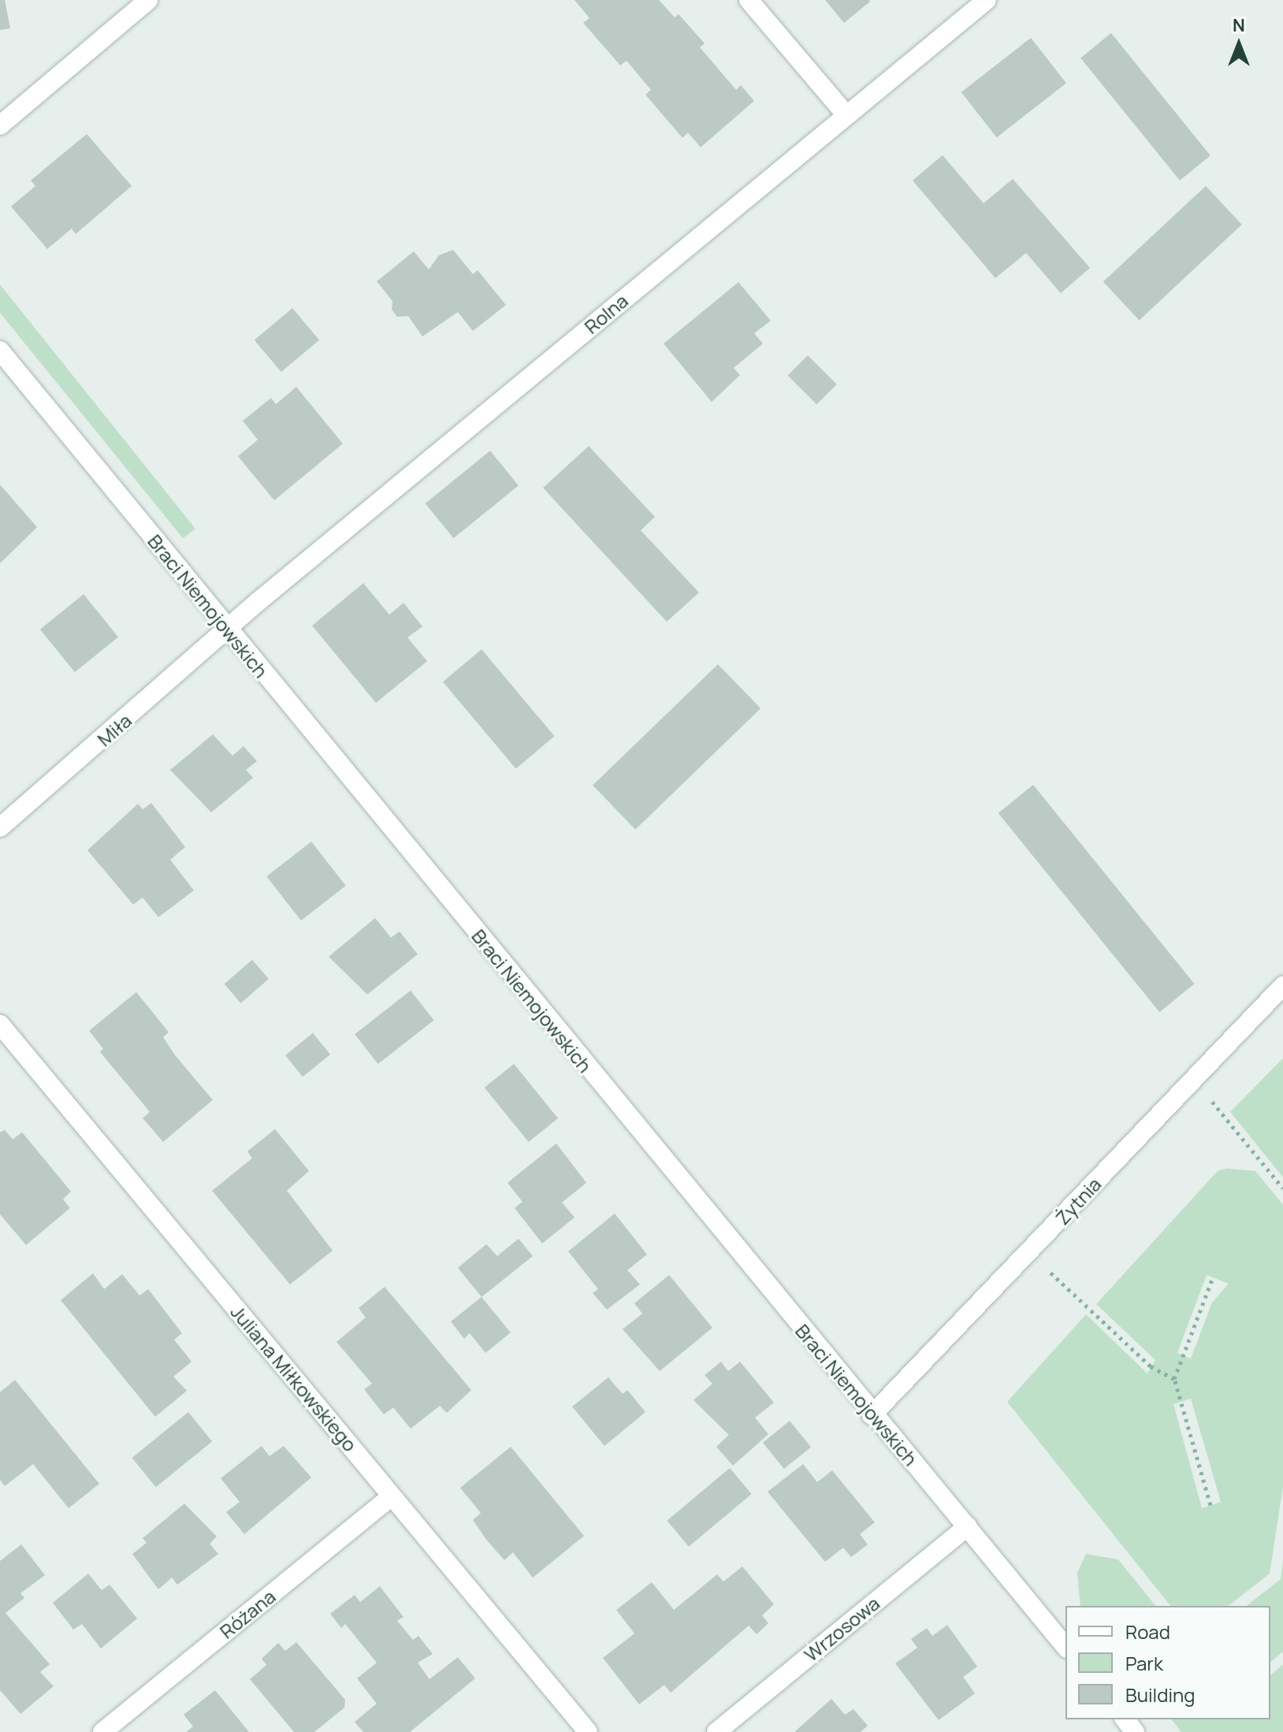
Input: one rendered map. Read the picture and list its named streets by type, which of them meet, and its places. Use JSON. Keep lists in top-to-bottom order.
{
  "streets": {
    "street": [
      "Rolna",
      "Braci Niemojowskich",
      "Miła",
      "Żytnia",
      "Juliana Miłkowskiego",
      "Różana",
      "Wrzosowa"
    ]
  },
  "crossings": [
    ["Rolna", "Braci Niemojowskich"],
    ["Rolna", "Miła"],
    ["Braci Niemojowskich", "Miła"],
    ["Braci Niemojowskich", "Żytnia"],
    ["Braci Niemojowskich", "Wrzosowa"],
    ["Juliana Miłkowskiego", "Różana"]
  ],
  "legend": ["Road", "Park", "Building"],
  "north": "top"
}
